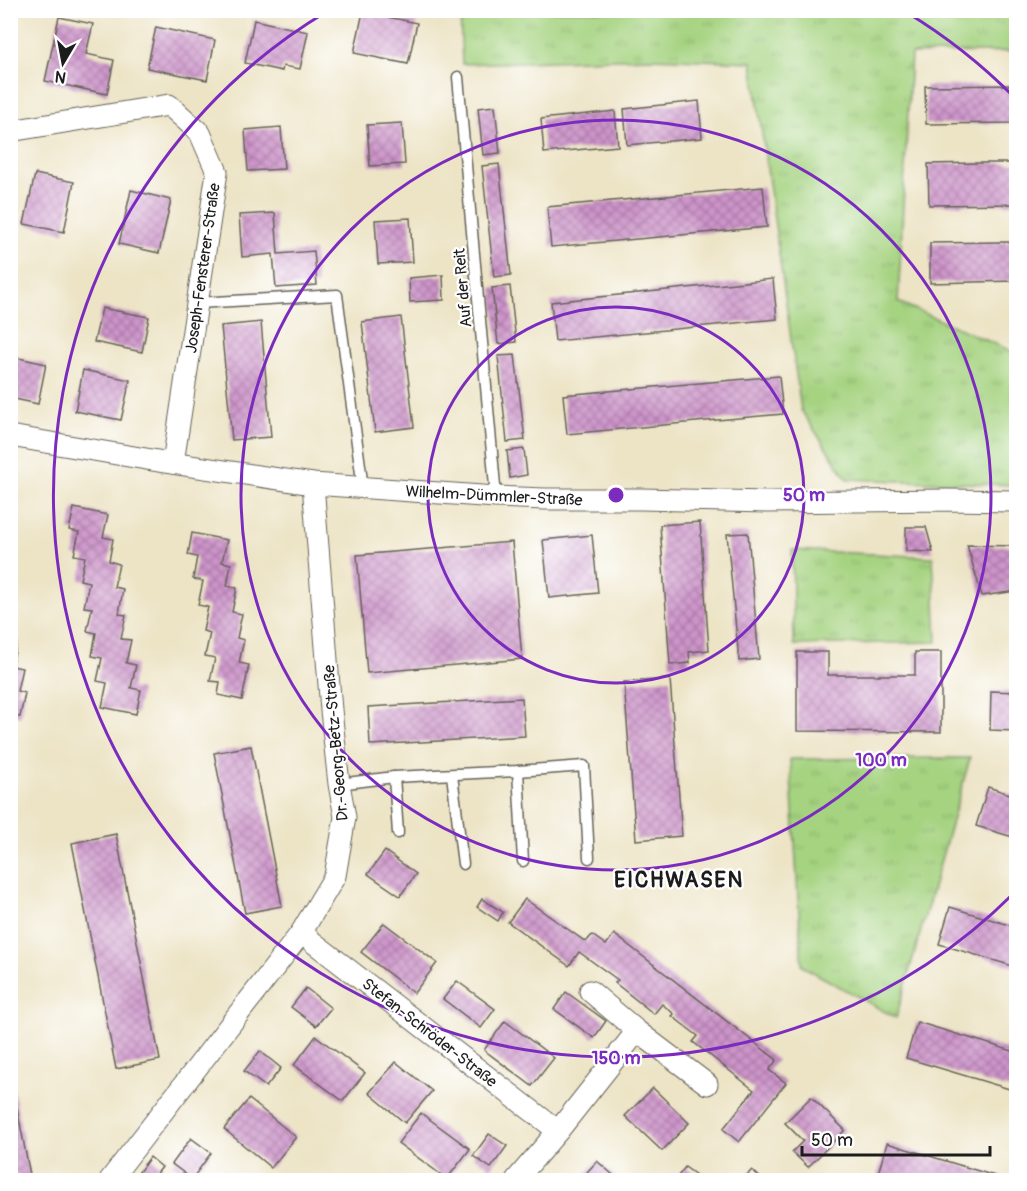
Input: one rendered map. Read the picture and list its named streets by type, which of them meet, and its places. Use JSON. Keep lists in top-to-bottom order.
{
  "streets": {
    "street": [
      "Joseph-Fensterer-Straße",
      "Wilhelm-Dümmler-Straße",
      "Dr.-Georg-Betz-Straße",
      "Stefan-Schröder-Straße"
    ],
    "lane": ["Auf der Reit"]
  },
  "crossings": [
    ["Joseph-Fensterer-Straße", "Wilhelm-Dümmler-Straße"],
    ["Auf der Reit", "Wilhelm-Dümmler-Straße"],
    ["Wilhelm-Dümmler-Straße", "Dr.-Georg-Betz-Straße"],
    ["Dr.-Georg-Betz-Straße", "Stefan-Schröder-Straße"]
  ],
  "districts": ["EICHWASEN"],
  "scale_bar": "50 m",
  "north": "bottom",
  "rings": ["50 m", "100 m", "150 m"]
}
